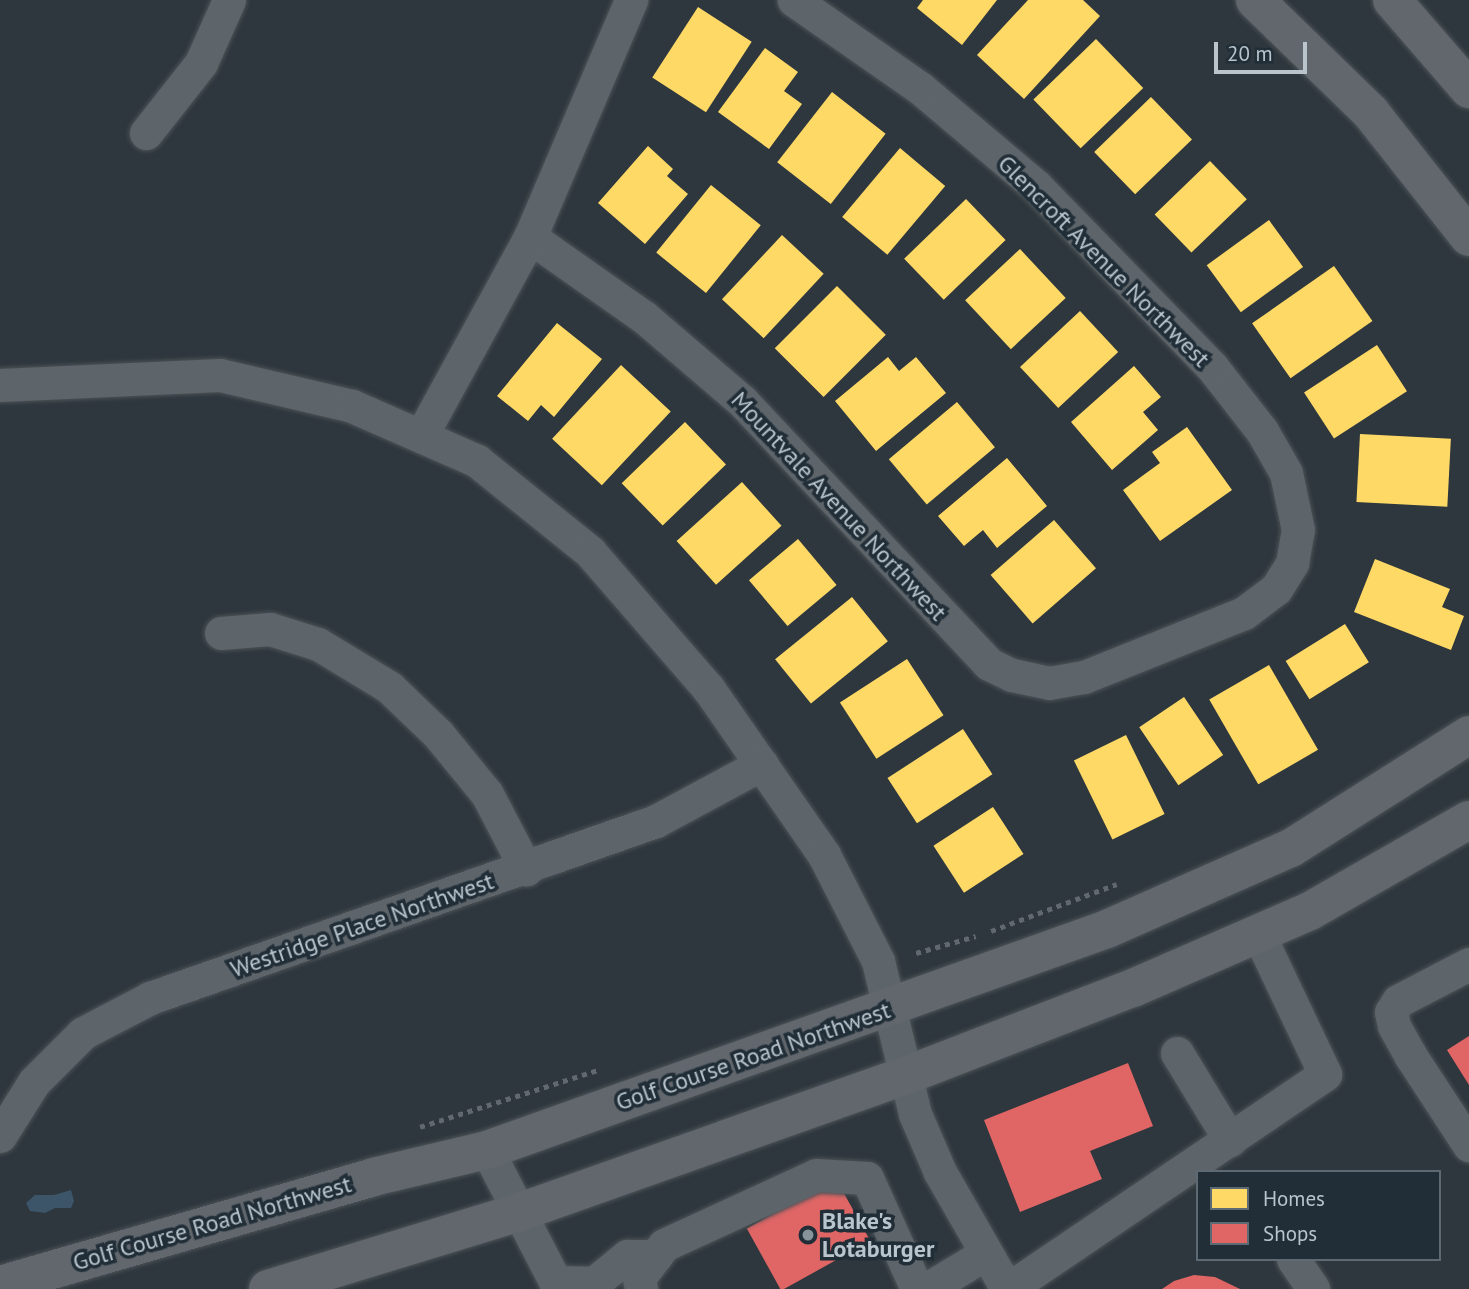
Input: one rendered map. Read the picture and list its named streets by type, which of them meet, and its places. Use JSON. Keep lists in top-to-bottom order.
{
  "streets": {
    "main road": ["Golf Course Road Northwest"],
    "street": ["Glencroft Avenue Northwest", "Mountvale Avenue Northwest", "Westridge Place Northwest"]
  },
  "crossings": [
    ["Glencroft Avenue Northwest", "Mountvale Avenue Northwest"]
  ],
  "places": ["Blake's Lotaburger"],
  "legend": ["Homes", "Shops"],
  "scale_bar": "20 m"
}
